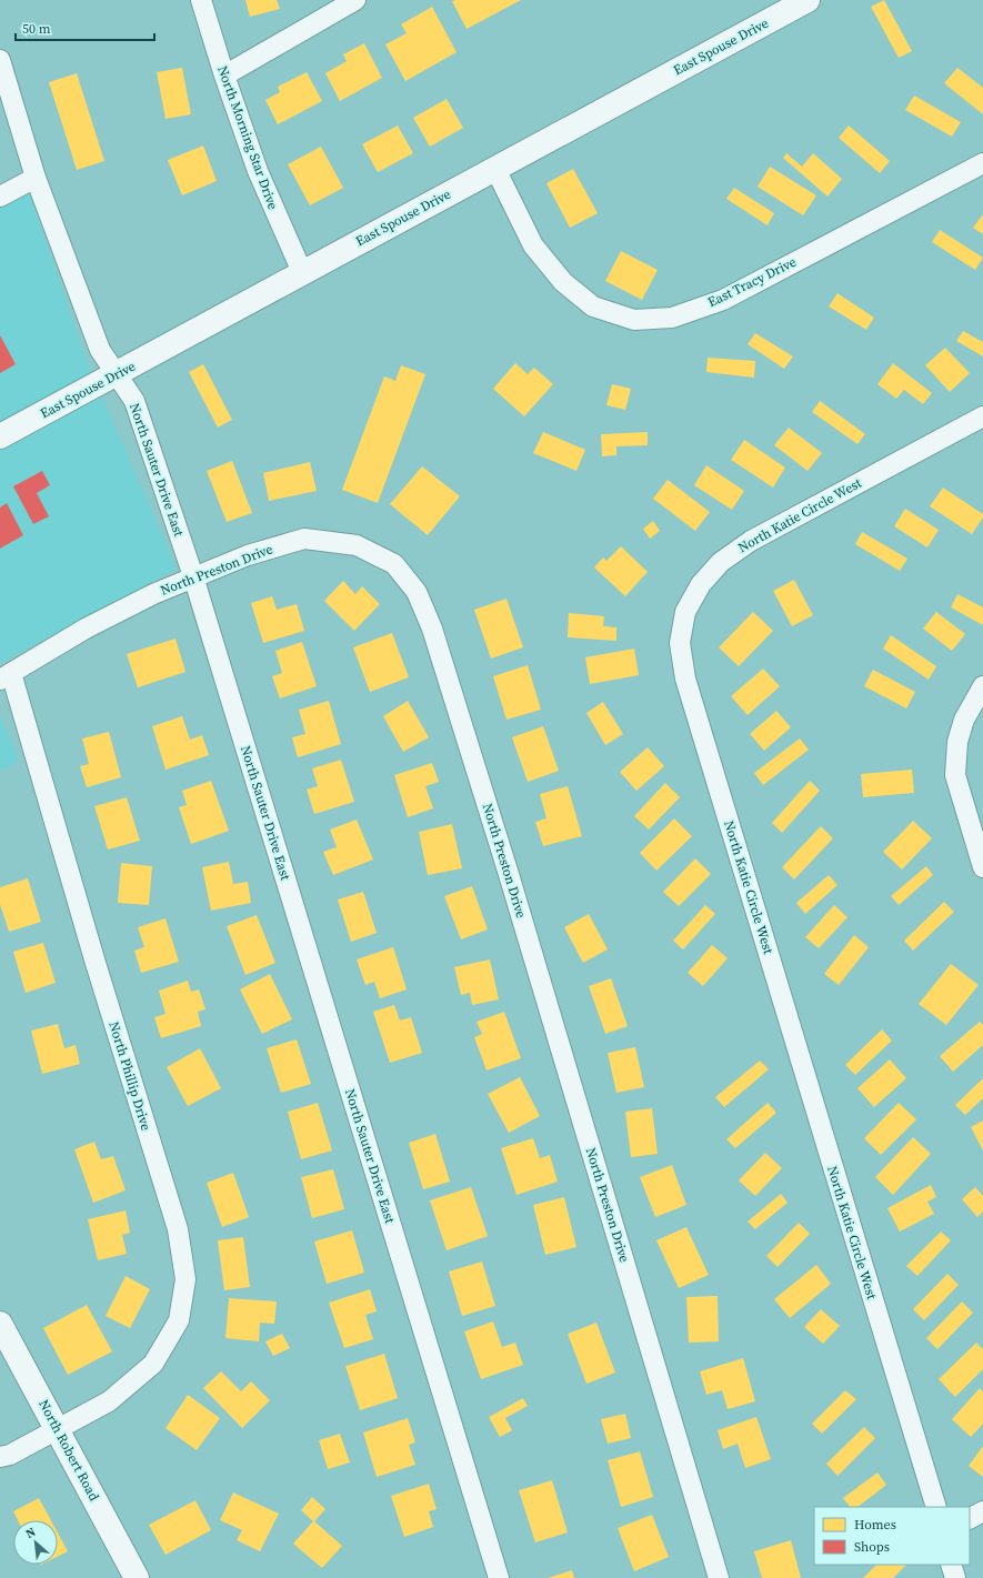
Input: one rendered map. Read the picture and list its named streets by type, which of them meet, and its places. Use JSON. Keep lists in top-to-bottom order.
{
  "streets": {
    "street": [
      "East Spouse Drive",
      "North Morning Star Drive",
      "East Tracy Drive",
      "North Sauter Drive East",
      "North Katie Circle West",
      "North Preston Drive",
      "North Phillip Drive",
      "North Robert Road"
    ]
  },
  "crossings": [
    ["East Spouse Drive", "North Morning Star Drive"],
    ["East Spouse Drive", "East Tracy Drive"],
    ["East Spouse Drive", "North Sauter Drive East"],
    ["North Sauter Drive East", "North Preston Drive"],
    ["North Preston Drive", "North Phillip Drive"],
    ["North Phillip Drive", "North Robert Road"]
  ],
  "legend": ["Homes", "Shops"],
  "scale_bar": "50 m",
  "north": "top left"
}
